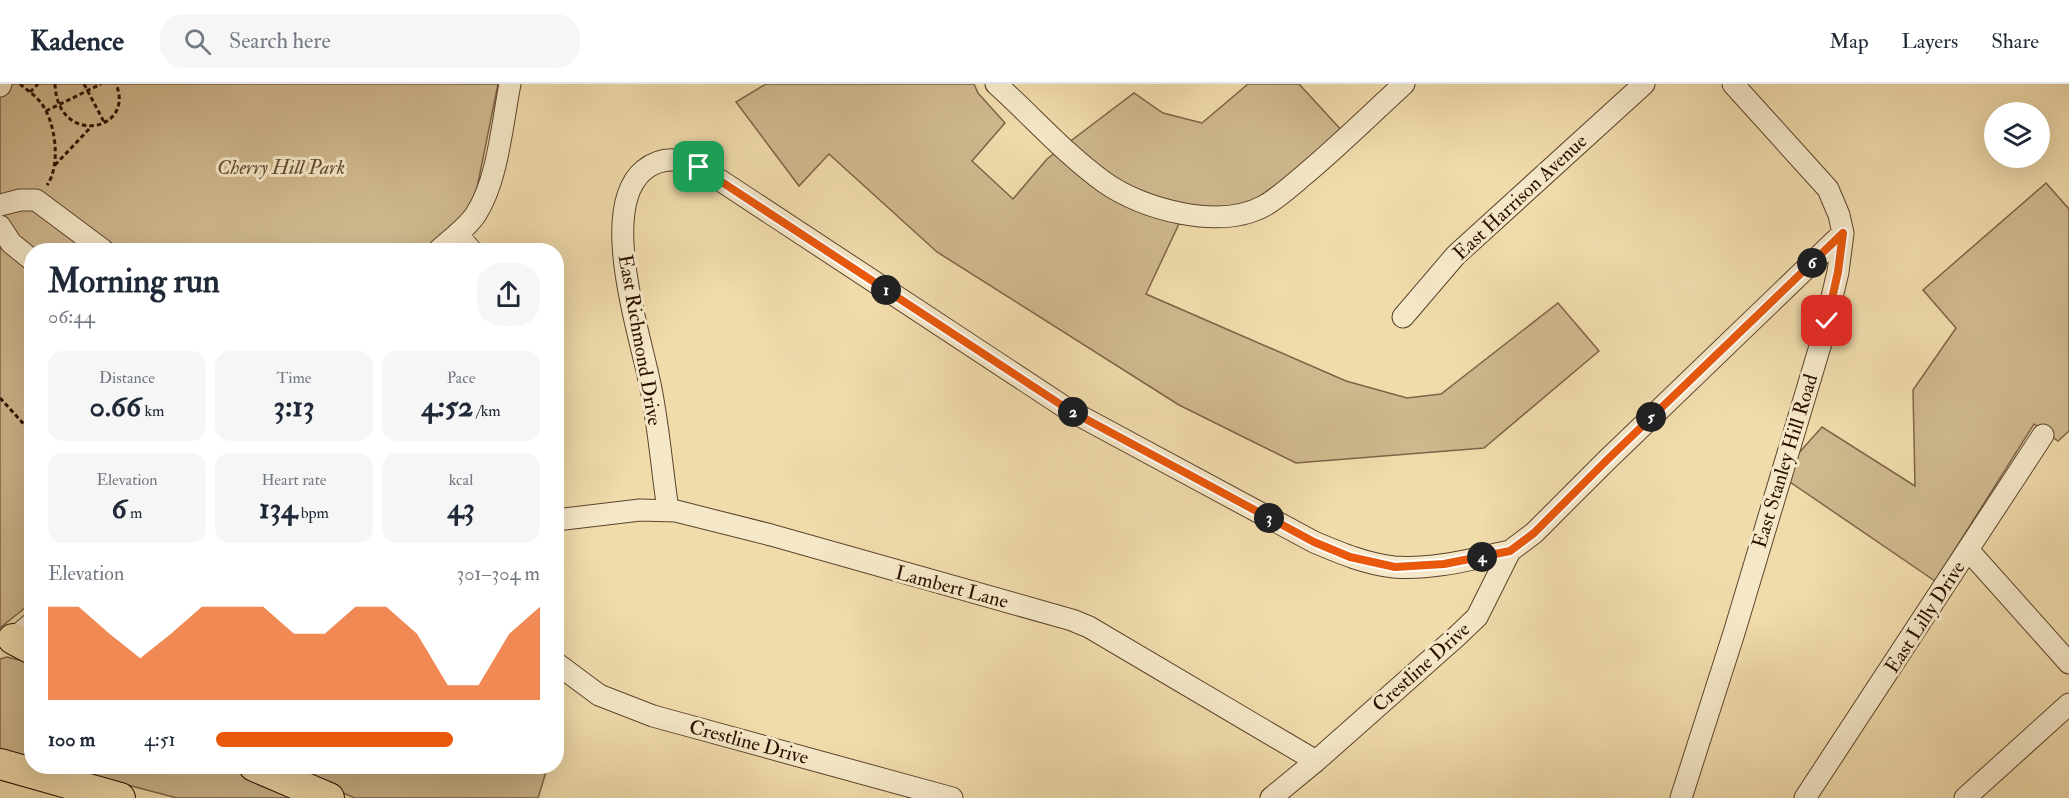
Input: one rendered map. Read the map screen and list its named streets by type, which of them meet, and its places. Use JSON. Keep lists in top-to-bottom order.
{
  "streets": {
    "street": [
      "East Harrison Avenue",
      "East Richmond Drive",
      "East Stanley Hill Road",
      "Lambert Lane",
      "East Lilly Drive",
      "Crestline Drive"
    ]
  },
  "crossings": [
    ["East Richmond Drive", "Lambert Lane"],
    ["East Richmond Drive", "Crestline Drive"],
    ["East Stanley Hill Road", "Crestline Drive"],
    ["Lambert Lane", "Crestline Drive"]
  ],
  "parks": ["Cherry Hill Park"],
  "page": {
    "header": "Kadence",
    "search": "Search here",
    "nav": ["Map", "Layers", "Share"],
    "heading": ["Morning run", "06:44"],
    "pins": [
      "6",
      "1",
      "2",
      "5",
      "3",
      "4"
    ],
    "stats": [
      ["Distance", "0.66 km"],
      ["Time", "3:13"],
      ["Pace", "4:52 /km"],
      ["Elevation", "6 m"],
      ["Heart rate", "134 bpm"],
      ["kcal", "43"]
    ],
    "chart": ["Elevation", "301–304 m"],
    "list": [
      {
        "name": "100 m",
        "note": "4:51"
      }
    ]
  }
}
